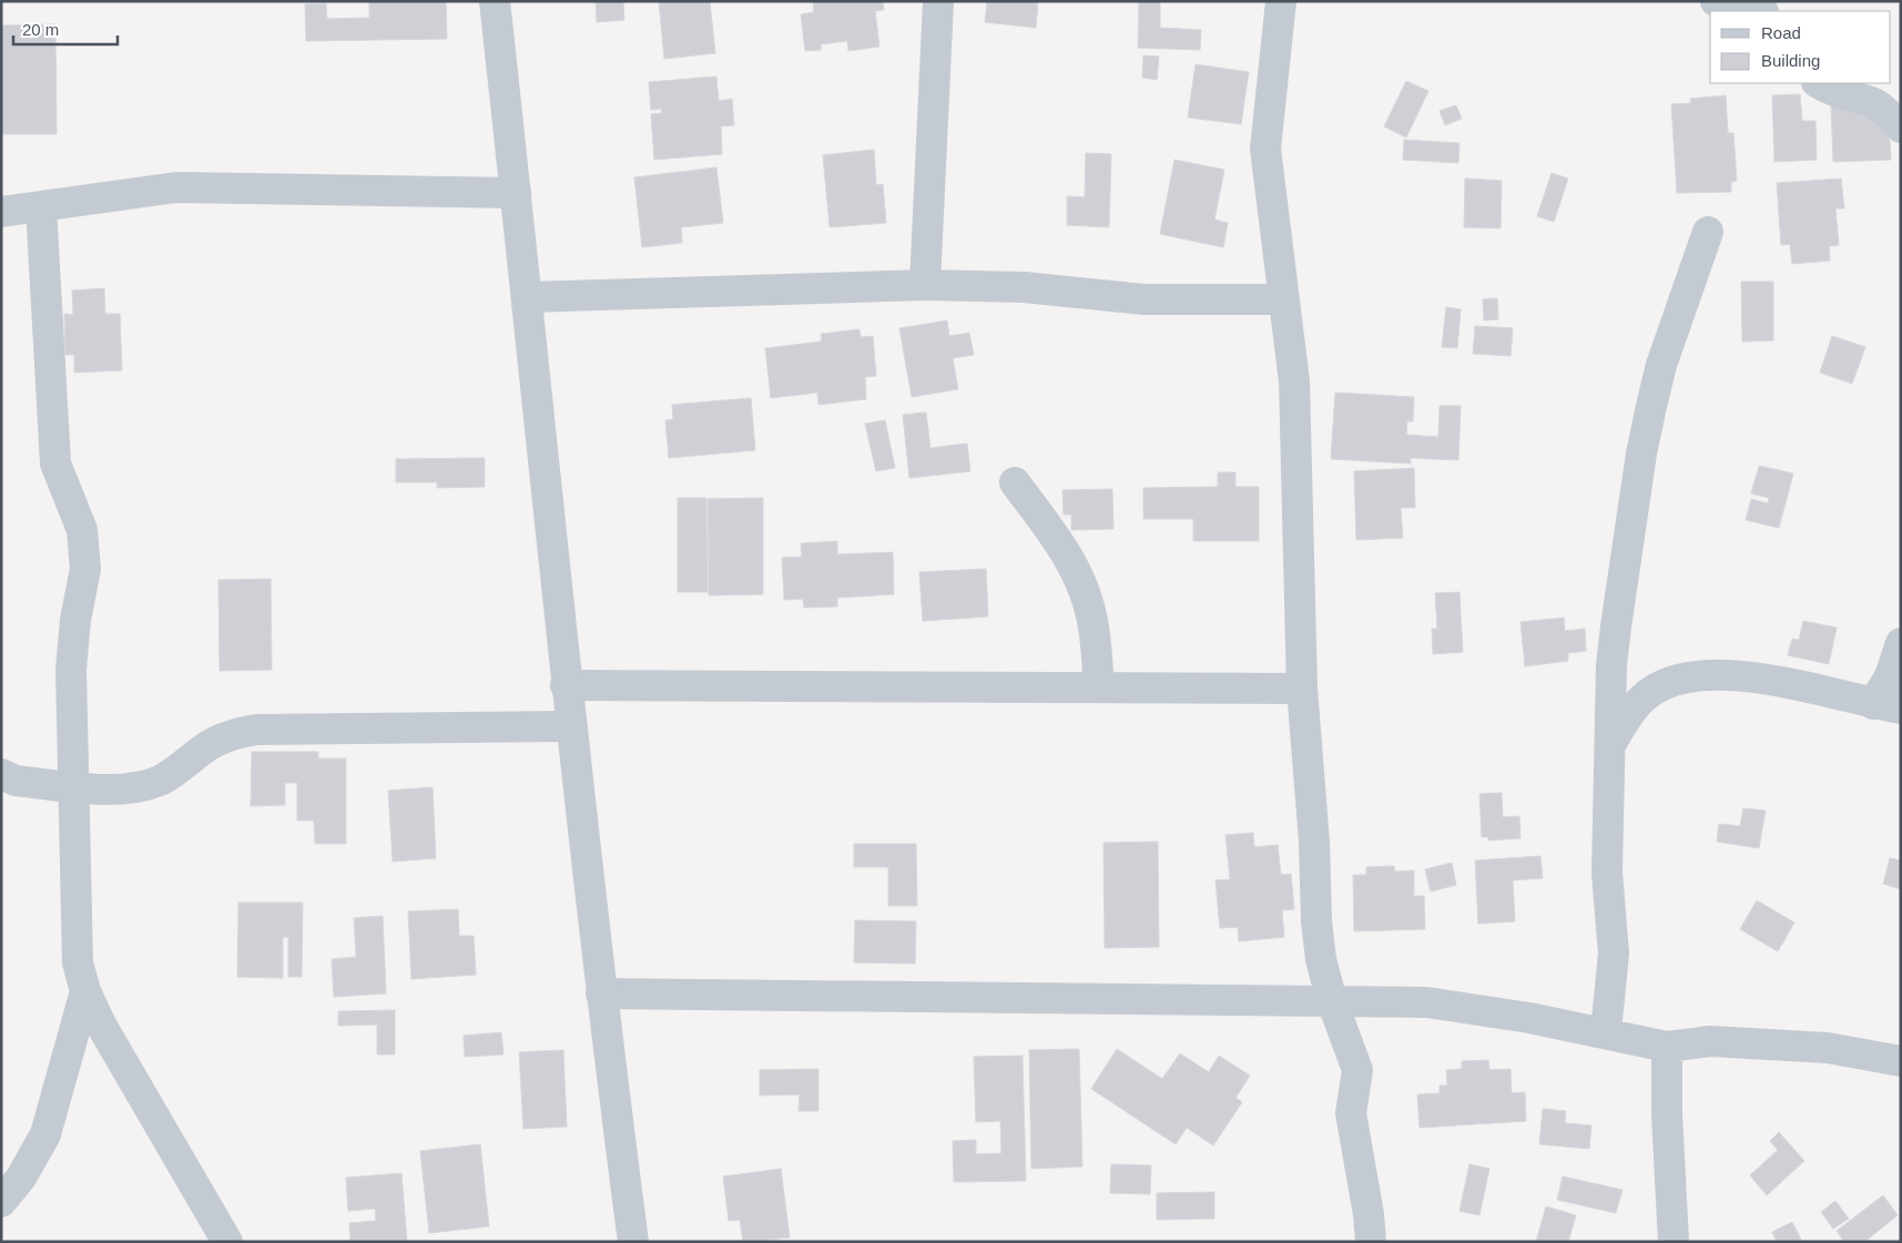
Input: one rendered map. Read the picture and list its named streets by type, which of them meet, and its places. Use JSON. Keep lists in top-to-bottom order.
{
  "legend": ["Road", "Building"],
  "scale_bar": "20 m"
}
